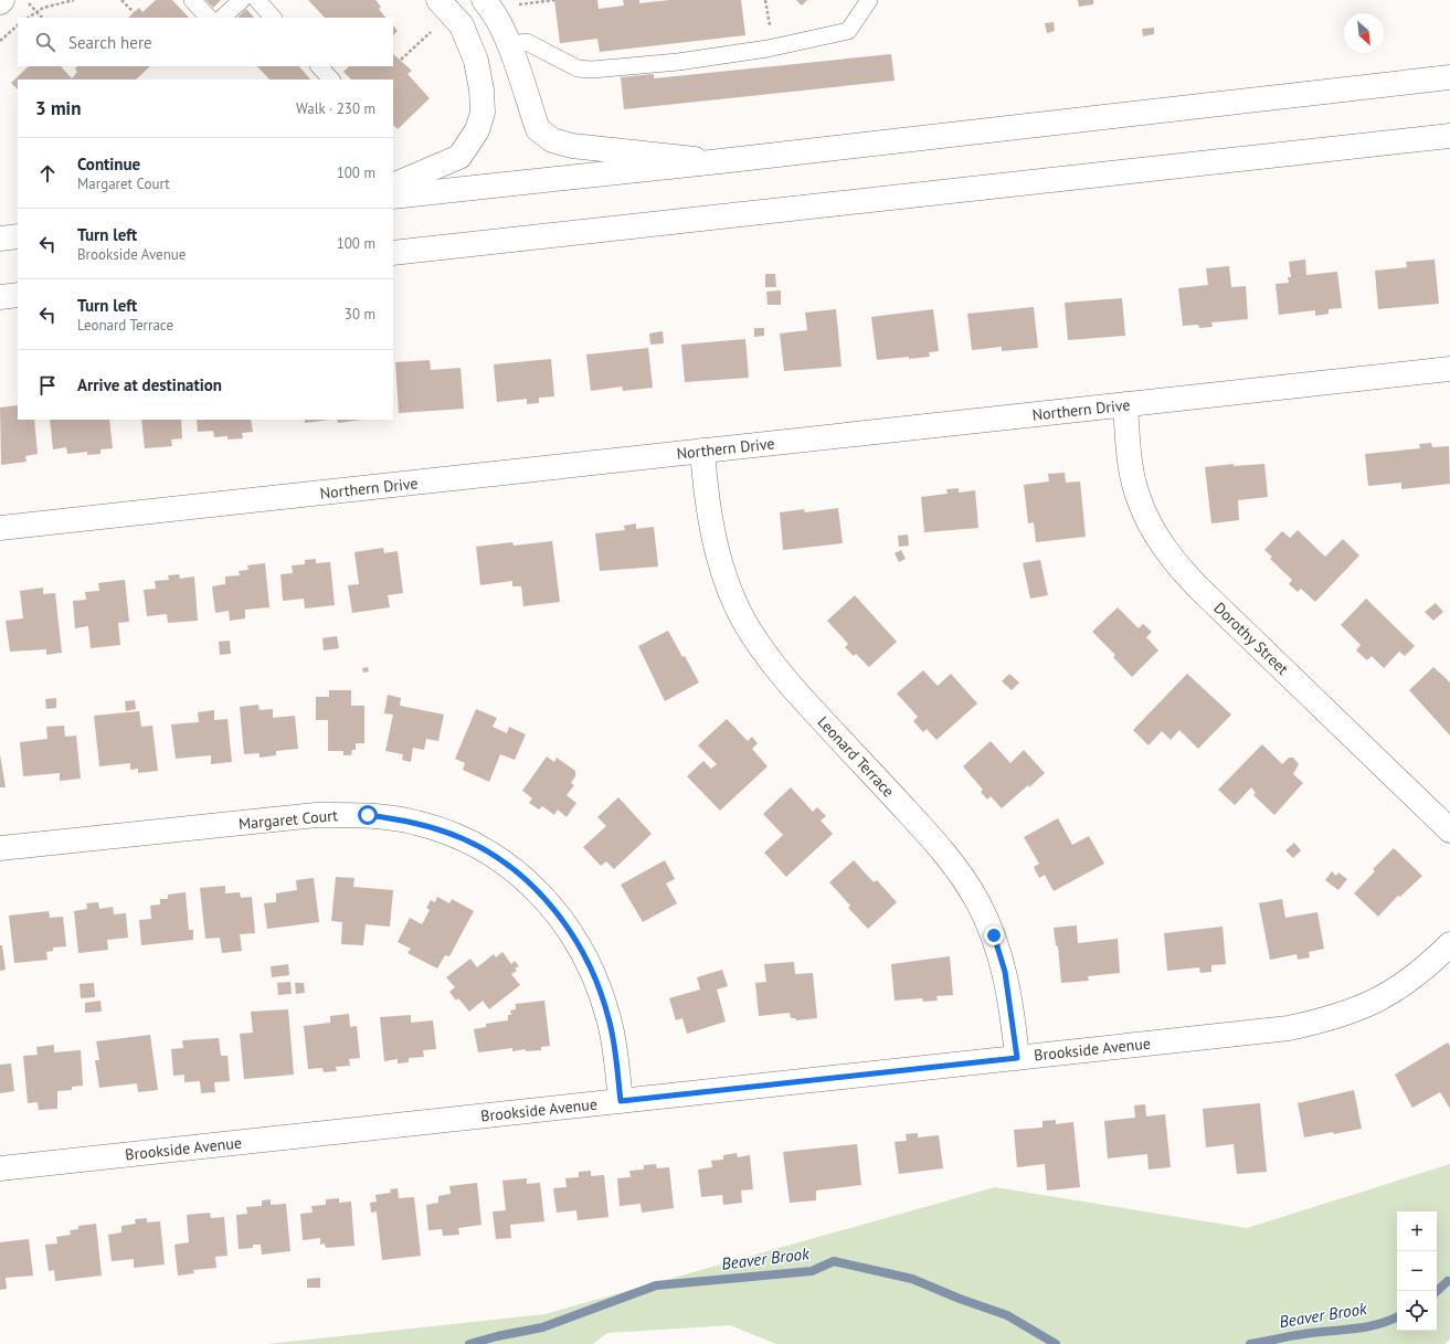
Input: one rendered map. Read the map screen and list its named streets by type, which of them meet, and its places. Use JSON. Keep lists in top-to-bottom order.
{
  "streets": {
    "main road": [
      "Northern Drive",
      "Dorothy Street",
      "Leonard Terrace",
      "Margaret Court",
      "Brookside Avenue"
    ]
  },
  "crossings": [
    ["Northern Drive", "Dorothy Street"],
    ["Northern Drive", "Leonard Terrace"],
    ["Leonard Terrace", "Brookside Avenue"],
    ["Margaret Court", "Brookside Avenue"]
  ],
  "water": ["Beaver Brook"],
  "north": "bottom right",
  "page": {
    "search": "Search here",
    "heading": ["3 min", "Walk · 230 m"],
    "list": [
      ["Continue", "Margaret Court", "100 m"],
      ["Turn left", "Brookside Avenue", "100 m"],
      ["Turn left", "Leonard Terrace", "30 m"],
      "Arrive at destination"
    ],
    "map_buttons": ["+", "−"]
  }
}
